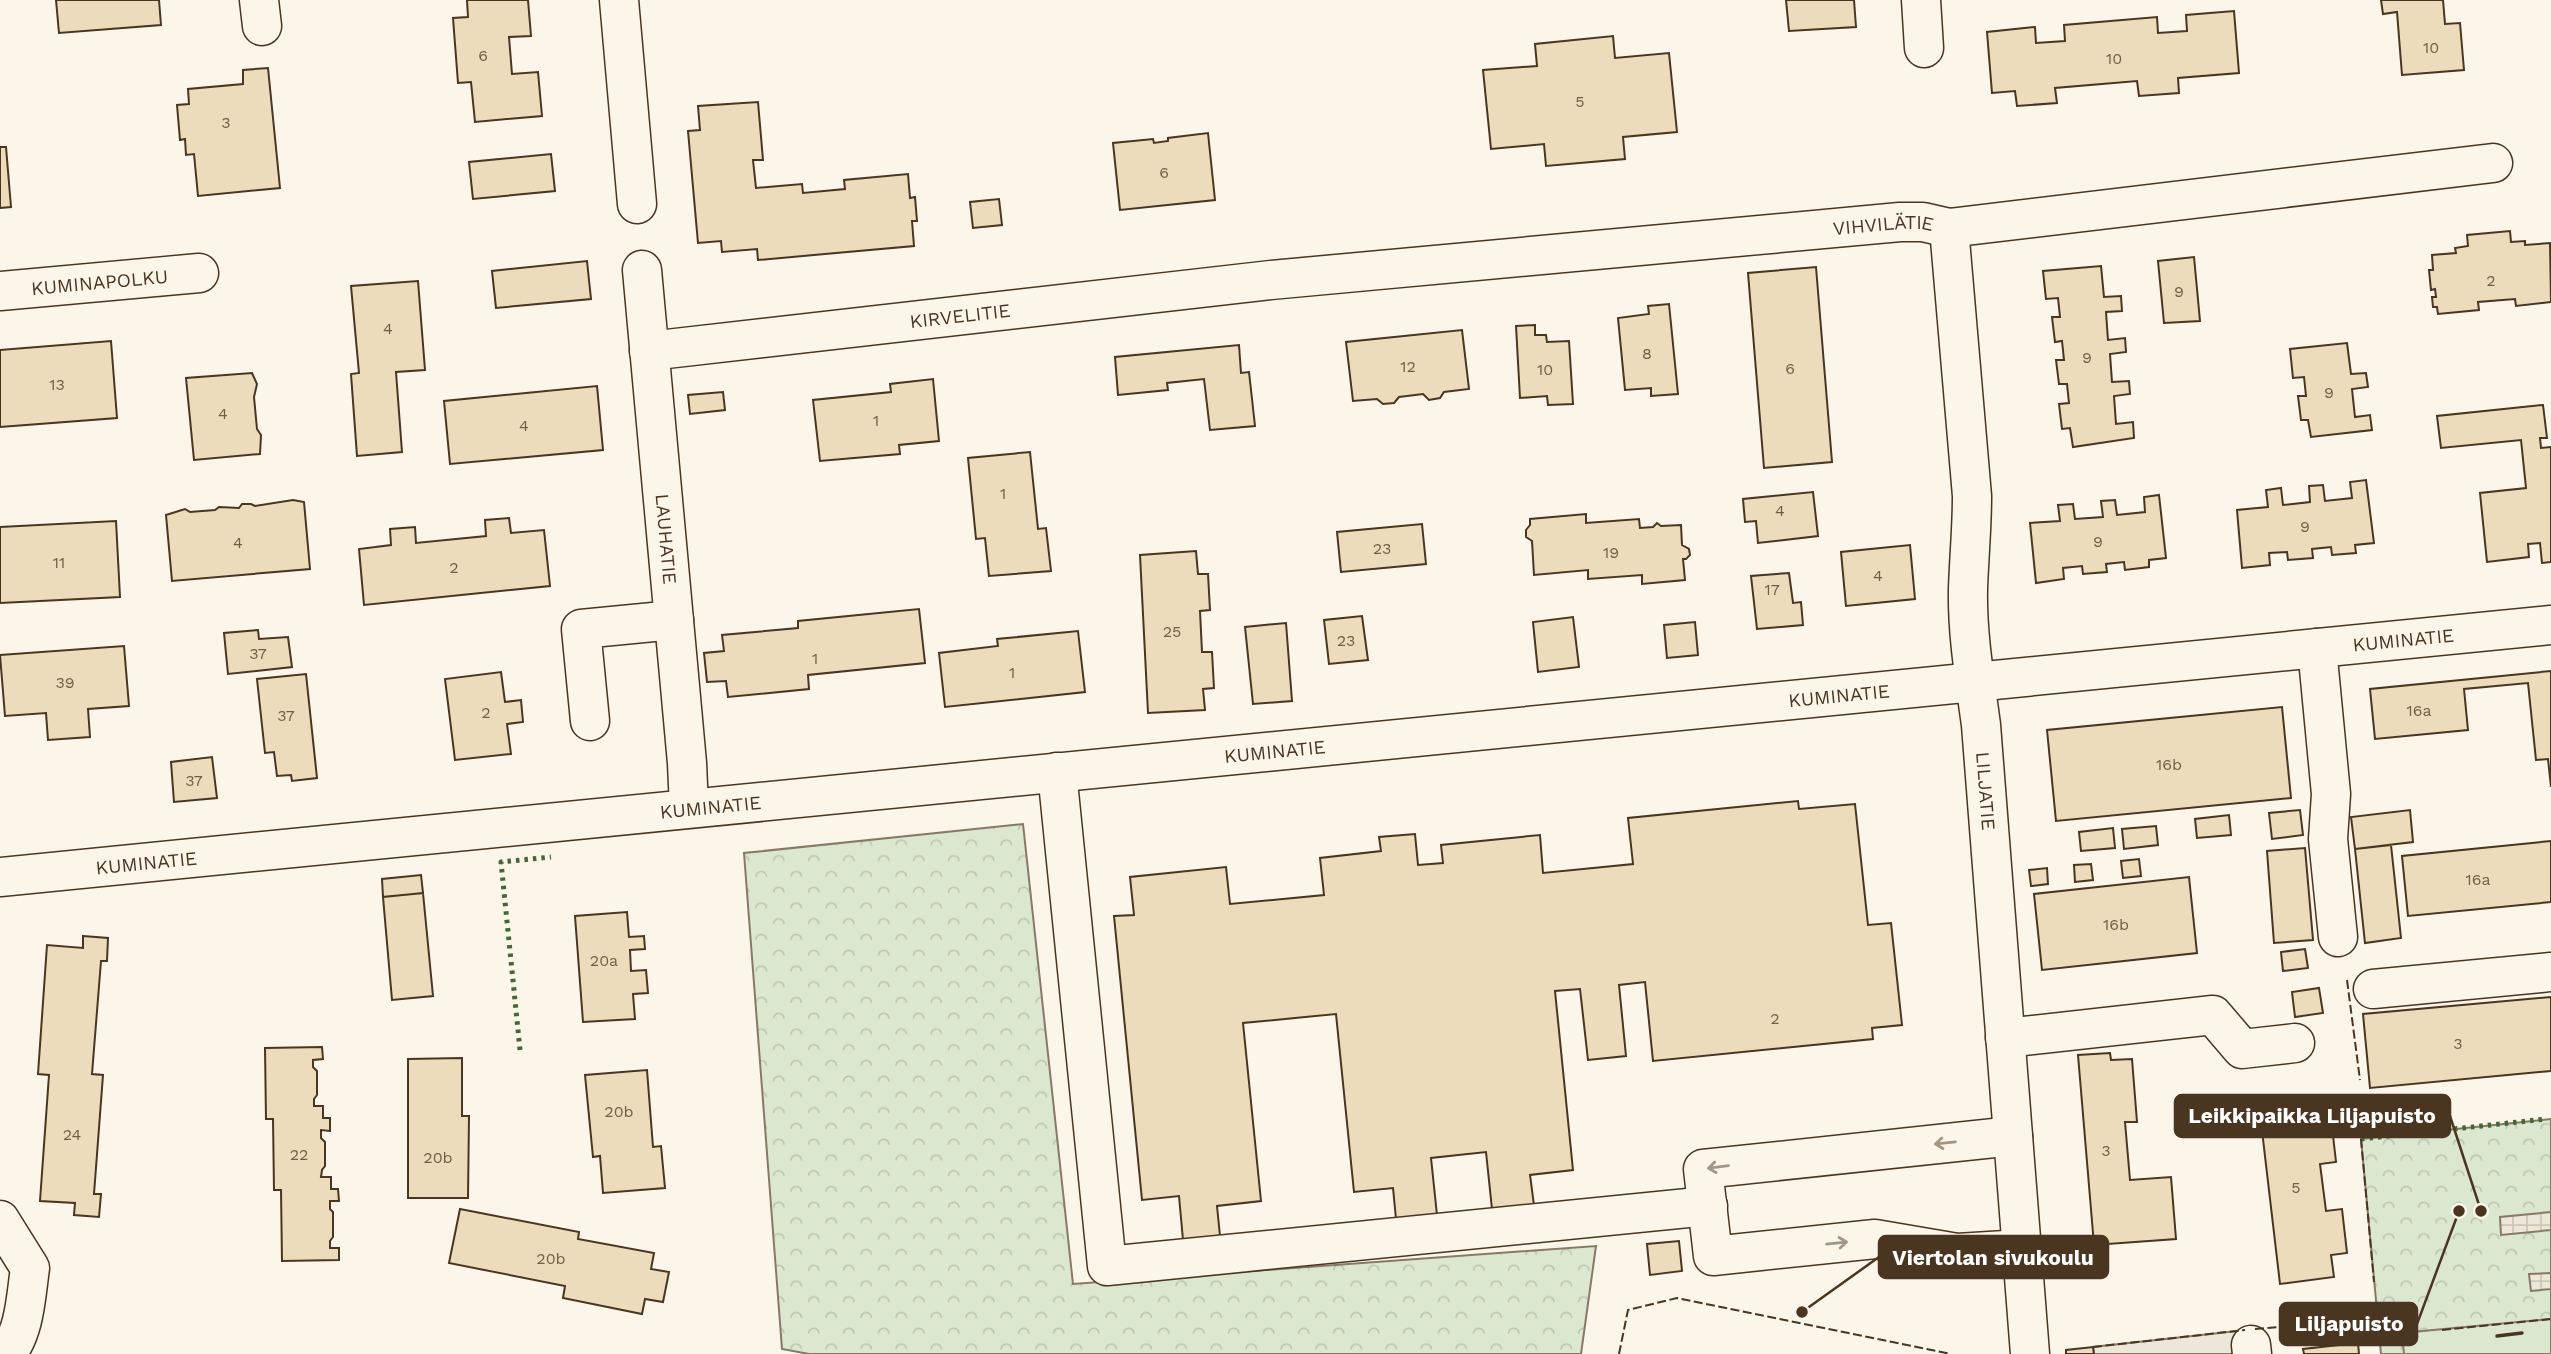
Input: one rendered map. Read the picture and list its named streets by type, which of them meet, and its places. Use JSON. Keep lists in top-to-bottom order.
{
  "streets": {
    "street": [
      "VIHVILÄTIE",
      "KUMINAPOLKU",
      "KIRVELITIE",
      "LAUHATIE",
      "KUMINATIE",
      "LILJATIE"
    ]
  },
  "crossings": [
    ["VIHVILÄTIE", "KIRVELITIE"],
    ["VIHVILÄTIE", "LILJATIE"],
    ["KIRVELITIE", "LAUHATIE"],
    ["LAUHATIE", "KUMINATIE"],
    ["KUMINATIE", "LILJATIE"]
  ],
  "places": ["Liljapuisto", "Leikkipaikka Liljapuisto", "Viertolan sivukoulu"],
  "house_numbers": [
    "10",
    "6",
    "10",
    "5",
    "3",
    "6",
    "2",
    "9",
    "4",
    "8",
    "9",
    "12",
    "6",
    "10",
    "13",
    "9",
    "4",
    "1",
    "4",
    "1",
    "4",
    "9",
    "9",
    "4",
    "23",
    "19",
    "11",
    "2",
    "4",
    "17",
    "25",
    "23",
    "37",
    "1",
    "1",
    "39",
    "16a",
    "2",
    "37",
    "16b",
    "37",
    "16a",
    "16b",
    "20a",
    "2",
    "3",
    "20b",
    "24",
    "3",
    "22",
    "20b",
    "5",
    "20b"
  ]
}
